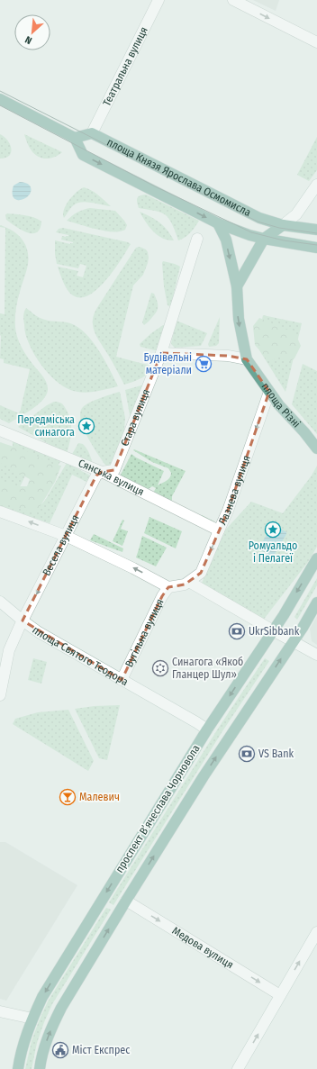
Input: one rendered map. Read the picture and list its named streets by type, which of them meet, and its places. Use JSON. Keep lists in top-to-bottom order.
{
  "streets": {
    "main road": ["площа Князя Ярослава Осмомисла", "площа Різні", "проспект Вʼячеслава Чорновола"],
    "street": [
      "Театральна вулиця",
      "Стара вулиця",
      "Сянська вулиця",
      "Лазнева вулиця",
      "Весела вулиця",
      "Вугільна вулиця",
      "площа Святого Теодора",
      "Медова вулиця"
    ]
  },
  "crossings": [
    ["Театральна вулиця", "площа Князя Ярослава Осмомисла"],
    ["площа Різні", "Лазнева вулиця"],
    ["Стара вулиця", "Сянська вулиця"],
    ["Стара вулиця", "Весела вулиця"],
    ["Сянська вулиця", "Лазнева вулиця"],
    ["Сянська вулиця", "Весела вулиця"],
    ["Весела вулиця", "площа Святого Теодора"],
    ["Вугільна вулиця", "площа Святого Теодора"],
    ["площа Святого Теодора", "проспект Вʼячеслава Чорновола"],
    ["проспект Вʼячеслава Чорновола", "Медова вулиця"]
  ],
  "one_way": ["Лазнева вулиця", "Весела вулиця", "Медова вулиця"],
  "places": {
    "supermarket": ["Будівельні матеріали"],
    "place": ["Передміська синагога", "Ромуальдо і Пелагеї"],
    "bank": ["UkrSibbank", "VS Bank"],
    "synagogue": ["Синагога «Якоб Гланцер Шул»"],
    "bar": ["Малевич"],
    "public building": ["Міст Експрес"]
  },
  "north": "bottom left"
}
